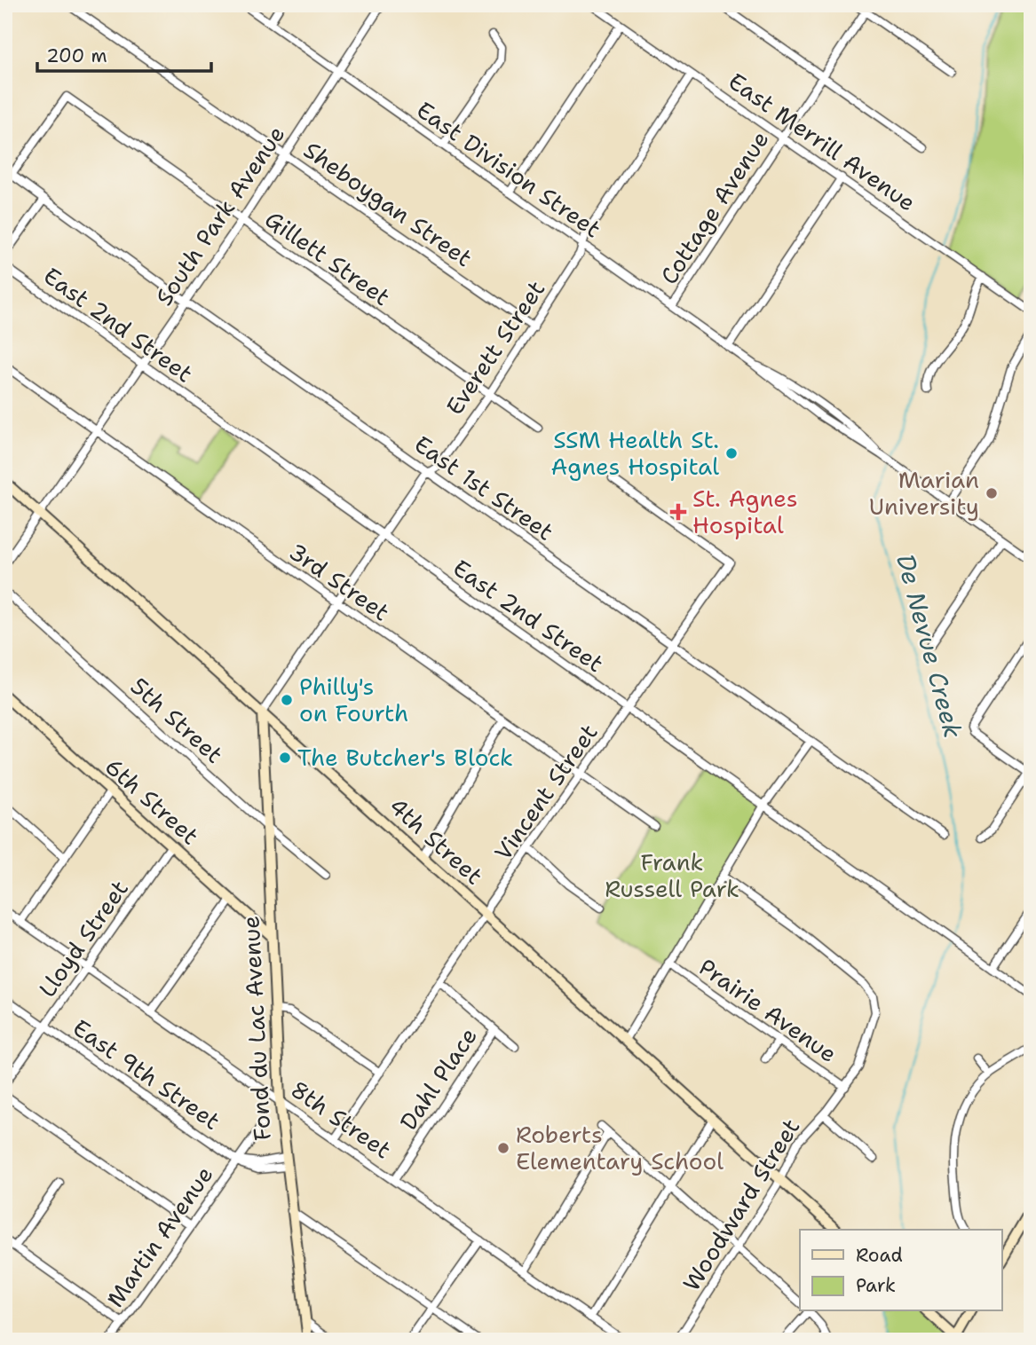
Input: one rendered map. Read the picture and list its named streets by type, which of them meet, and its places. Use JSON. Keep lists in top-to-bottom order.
{
  "streets": {
    "street": [
      "East Merrill Avenue",
      "East Division Street",
      "Sheboygan Street",
      "Cottage Avenue",
      "South Park Avenue",
      "Gillett Street",
      "East 2nd Street",
      "Everett Street",
      "East 1st Street",
      "3rd Street",
      "5th Street",
      "Vincent Street",
      "6th Street",
      "4th Street",
      "Lloyd Street",
      "Prairie Avenue",
      "Fond du Lac Avenue",
      "East 9th Street",
      "Dahl Place",
      "8th Street",
      "Woodward Street",
      "Martin Avenue"
    ]
  },
  "crossings": [
    ["East Merrill Avenue", "Cottage Avenue"],
    ["East Merrill Avenue", "Everett Street"],
    ["East Division Street", "Cottage Avenue"],
    ["East Division Street", "South Park Avenue"],
    ["East Division Street", "Everett Street"],
    ["Sheboygan Street", "South Park Avenue"],
    ["Sheboygan Street", "Everett Street"],
    ["South Park Avenue", "Gillett Street"],
    ["South Park Avenue", "East 2nd Street"],
    ["South Park Avenue", "East 1st Street"],
    ["South Park Avenue", "3rd Street"],
    ["South Park Avenue", "4th Street"],
    ["Gillett Street", "Everett Street"],
    ["Gillett Street", "East 1st Street"],
    ["East 2nd Street", "Everett Street"],
    ["East 2nd Street", "Vincent Street"],
    ["Everett Street", "East 1st Street"],
    ["Everett Street", "3rd Street"],
    ["Everett Street", "4th Street"],
    ["Everett Street", "Fond du Lac Avenue"],
    ["East 1st Street", "Vincent Street"],
    ["3rd Street", "Vincent Street"],
    ["5th Street", "Fond du Lac Avenue"],
    ["Vincent Street", "4th Street"],
    ["Vincent Street", "8th Street"],
    ["6th Street", "Lloyd Street"],
    ["6th Street", "Fond du Lac Avenue"],
    ["4th Street", "Fond du Lac Avenue"],
    ["4th Street", "Woodward Street"],
    ["Lloyd Street", "East 9th Street"],
    ["Lloyd Street", "8th Street"],
    ["Prairie Avenue", "Woodward Street"],
    ["Fond du Lac Avenue", "East 9th Street"],
    ["Fond du Lac Avenue", "8th Street"],
    ["East 9th Street", "Martin Avenue"],
    ["Dahl Place", "8th Street"]
  ],
  "water": ["De Nevue Creek"],
  "parks": ["Frank Russell Park"],
  "places": {
    "other": [
      "SSM Health St. Agnes Hospital",
      "Marian University",
      "Philly's on Fourth",
      "The Butcher's Block",
      "Roberts Elementary School"
    ],
    "health": ["St. Agnes Hospital"]
  },
  "legend": ["Road", "Park"],
  "scale_bar": "200 m"
}
